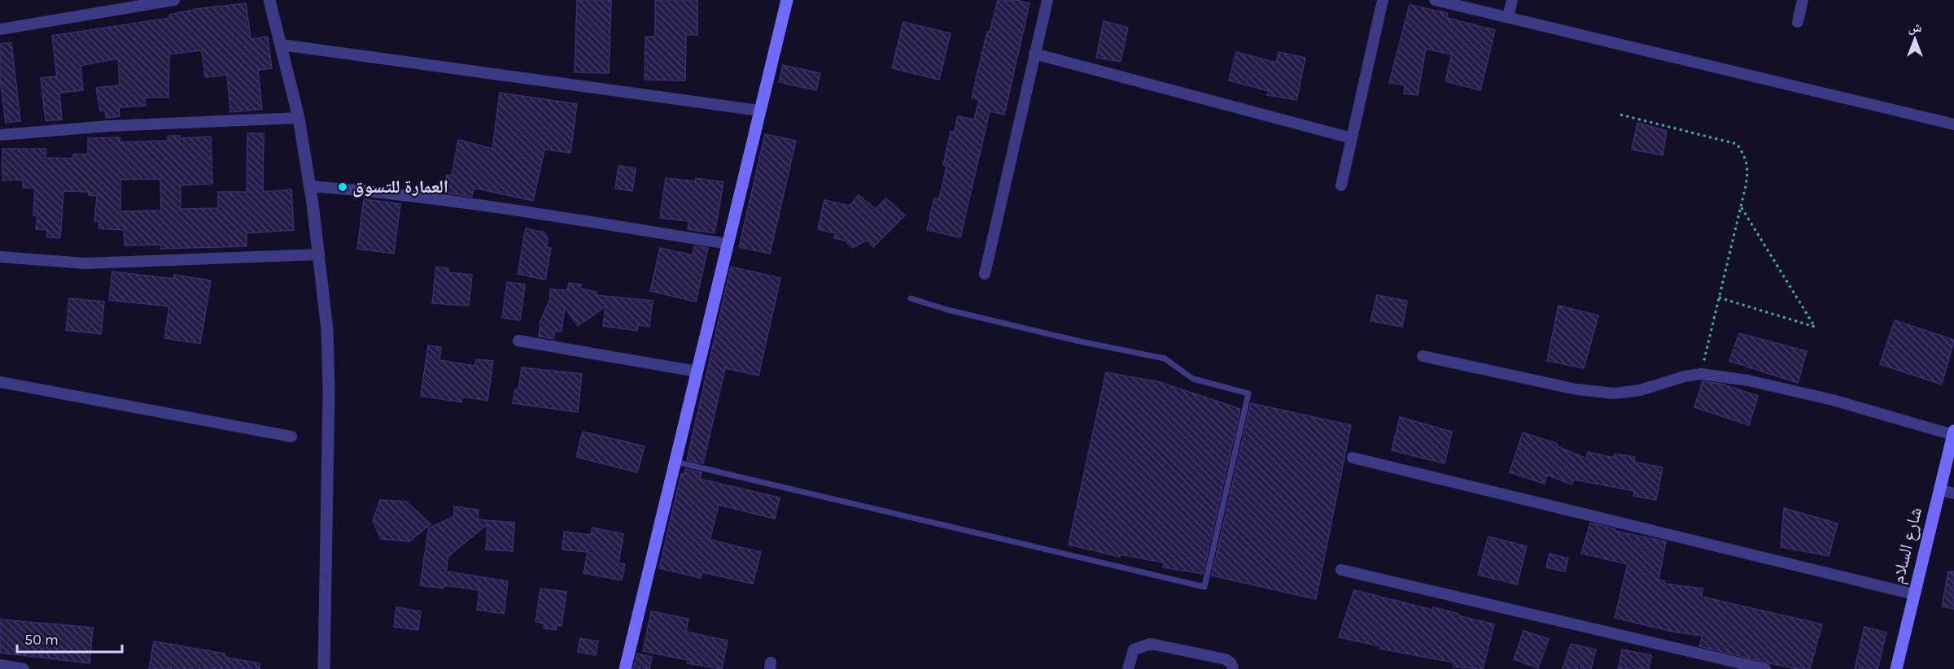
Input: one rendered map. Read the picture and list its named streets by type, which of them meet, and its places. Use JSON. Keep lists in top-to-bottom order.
{
  "streets": {
    "main road": ["شارع السلام"]
  },
  "places": ["العمارة للتسوق"],
  "scale_bar": "50 m",
  "north": "top"
}
